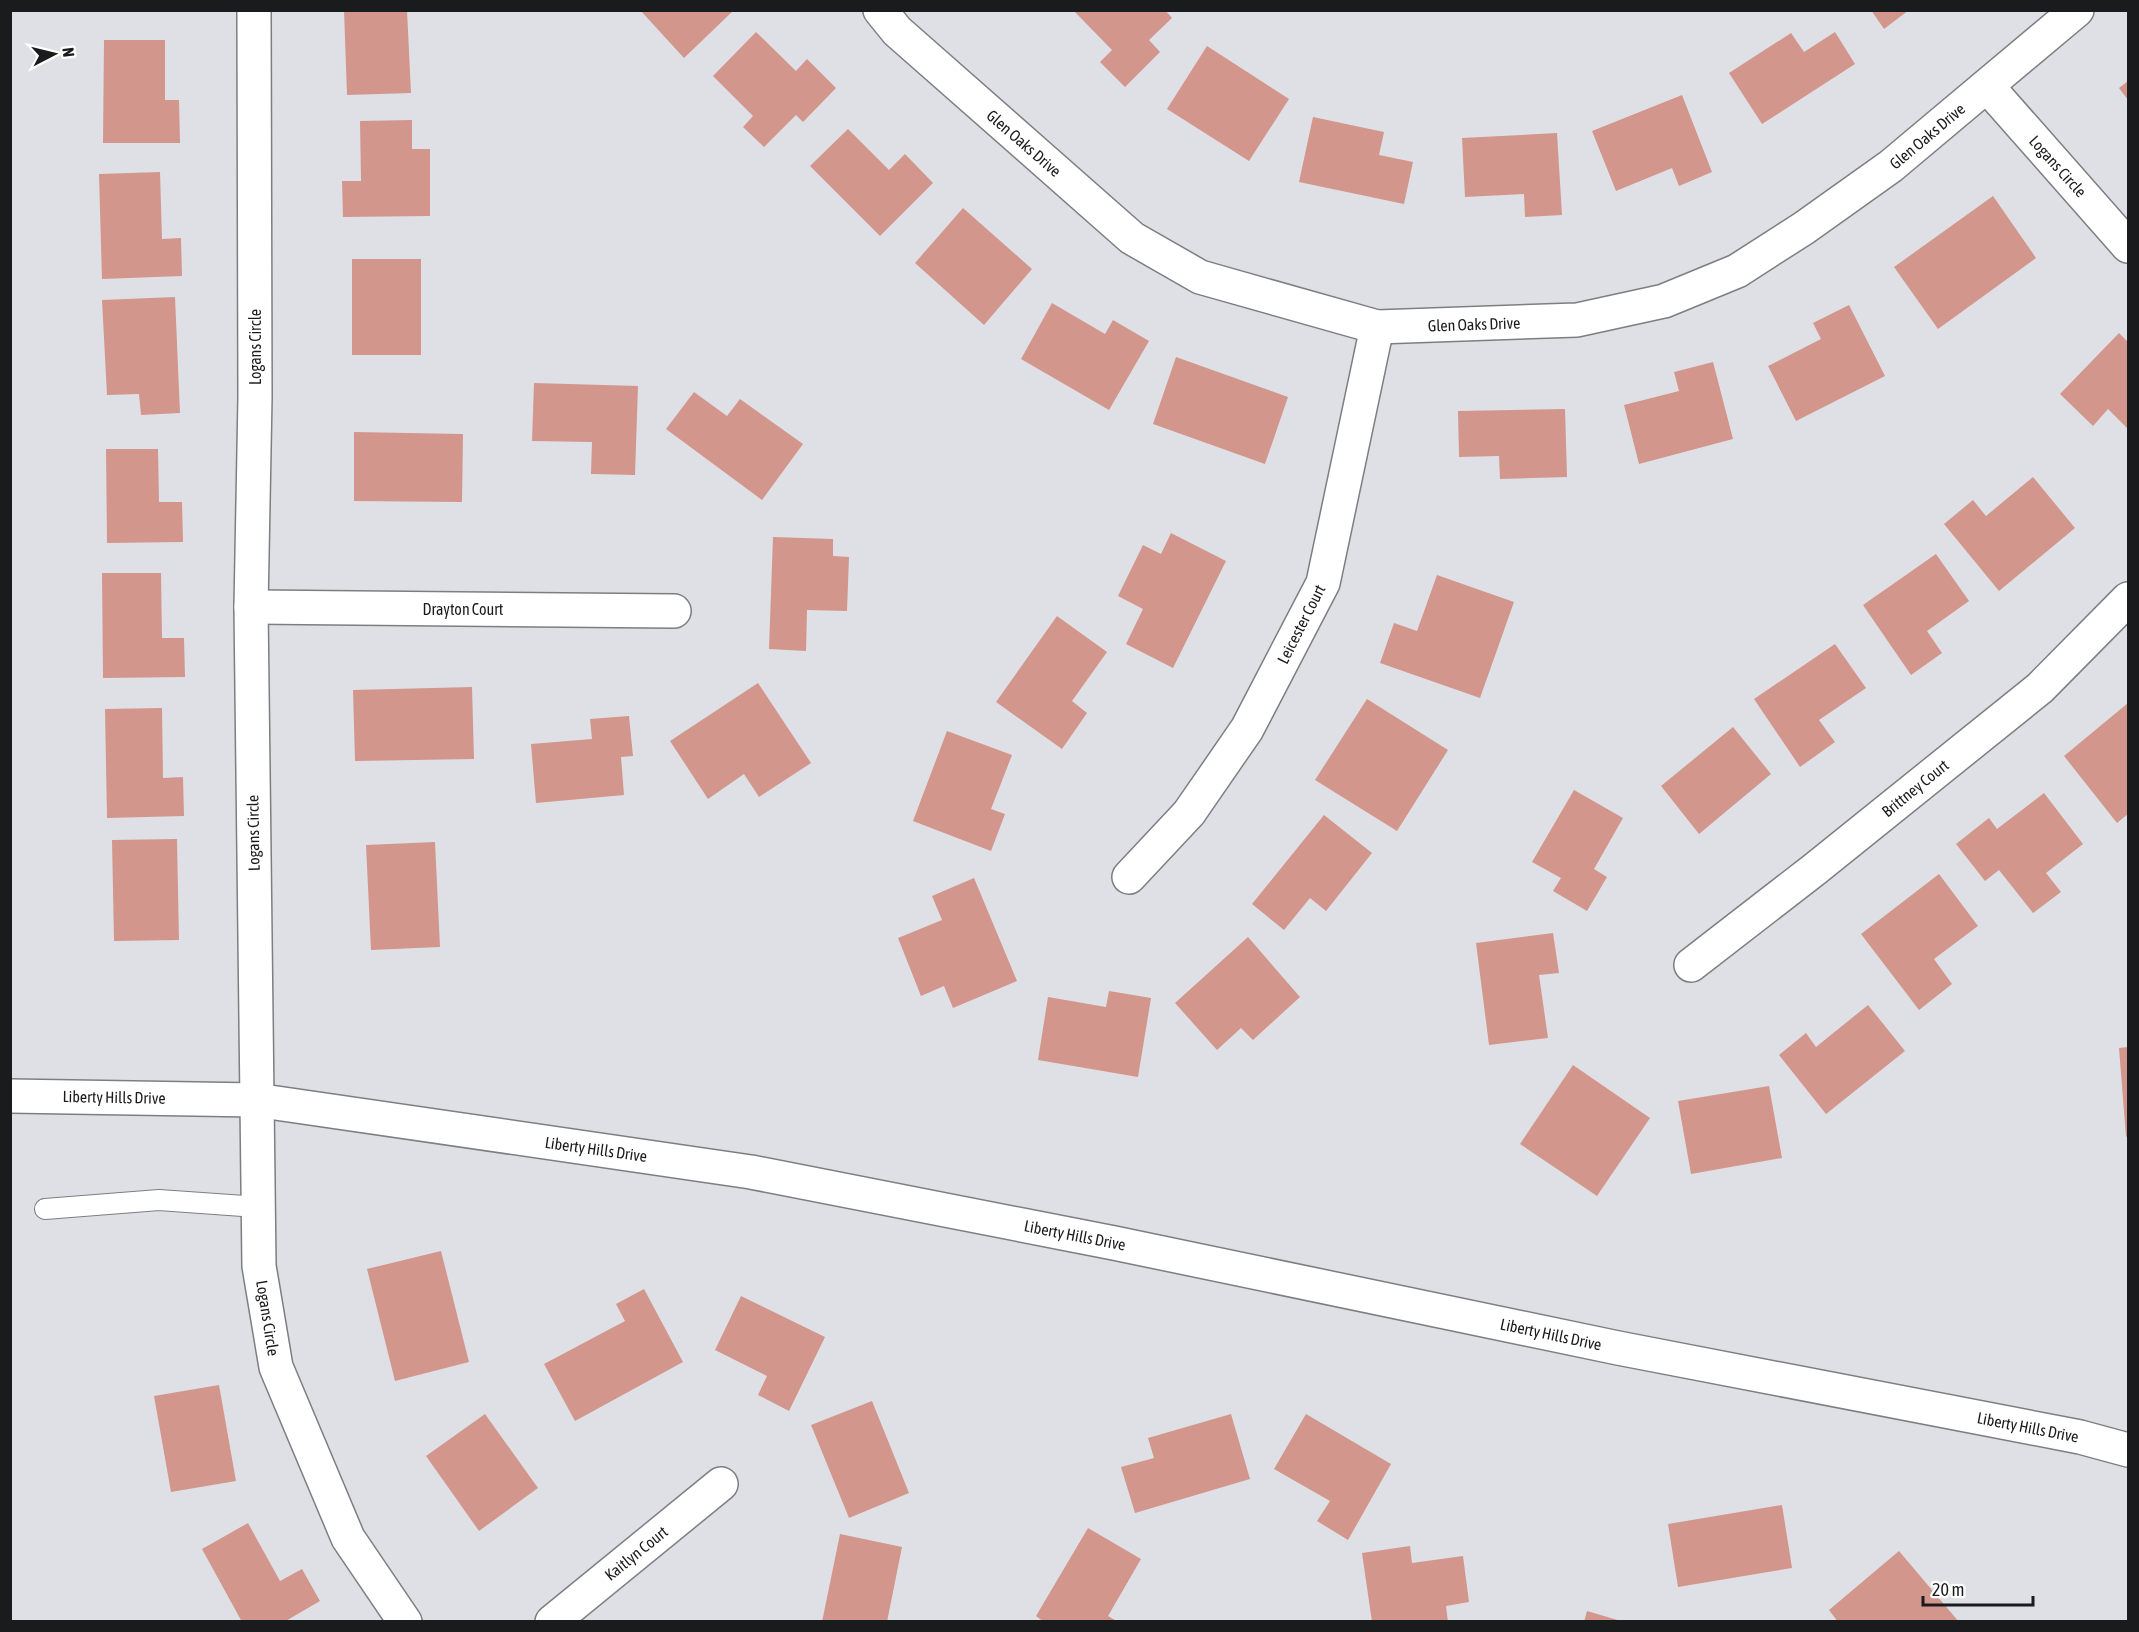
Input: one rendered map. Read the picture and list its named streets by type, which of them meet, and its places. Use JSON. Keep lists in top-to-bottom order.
{
  "streets": {
    "street": [
      "Glen Oaks Drive",
      "Logans Circle",
      "Drayton Court",
      "Leicester Court",
      "Brittney Court",
      "Liberty Hills Drive",
      "Kaitlyn Court"
    ]
  },
  "crossings": [
    ["Glen Oaks Drive", "Logans Circle"],
    ["Glen Oaks Drive", "Leicester Court"],
    ["Logans Circle", "Drayton Court"],
    ["Logans Circle", "Liberty Hills Drive"]
  ],
  "scale_bar": "20 m",
  "north": "right"
}
